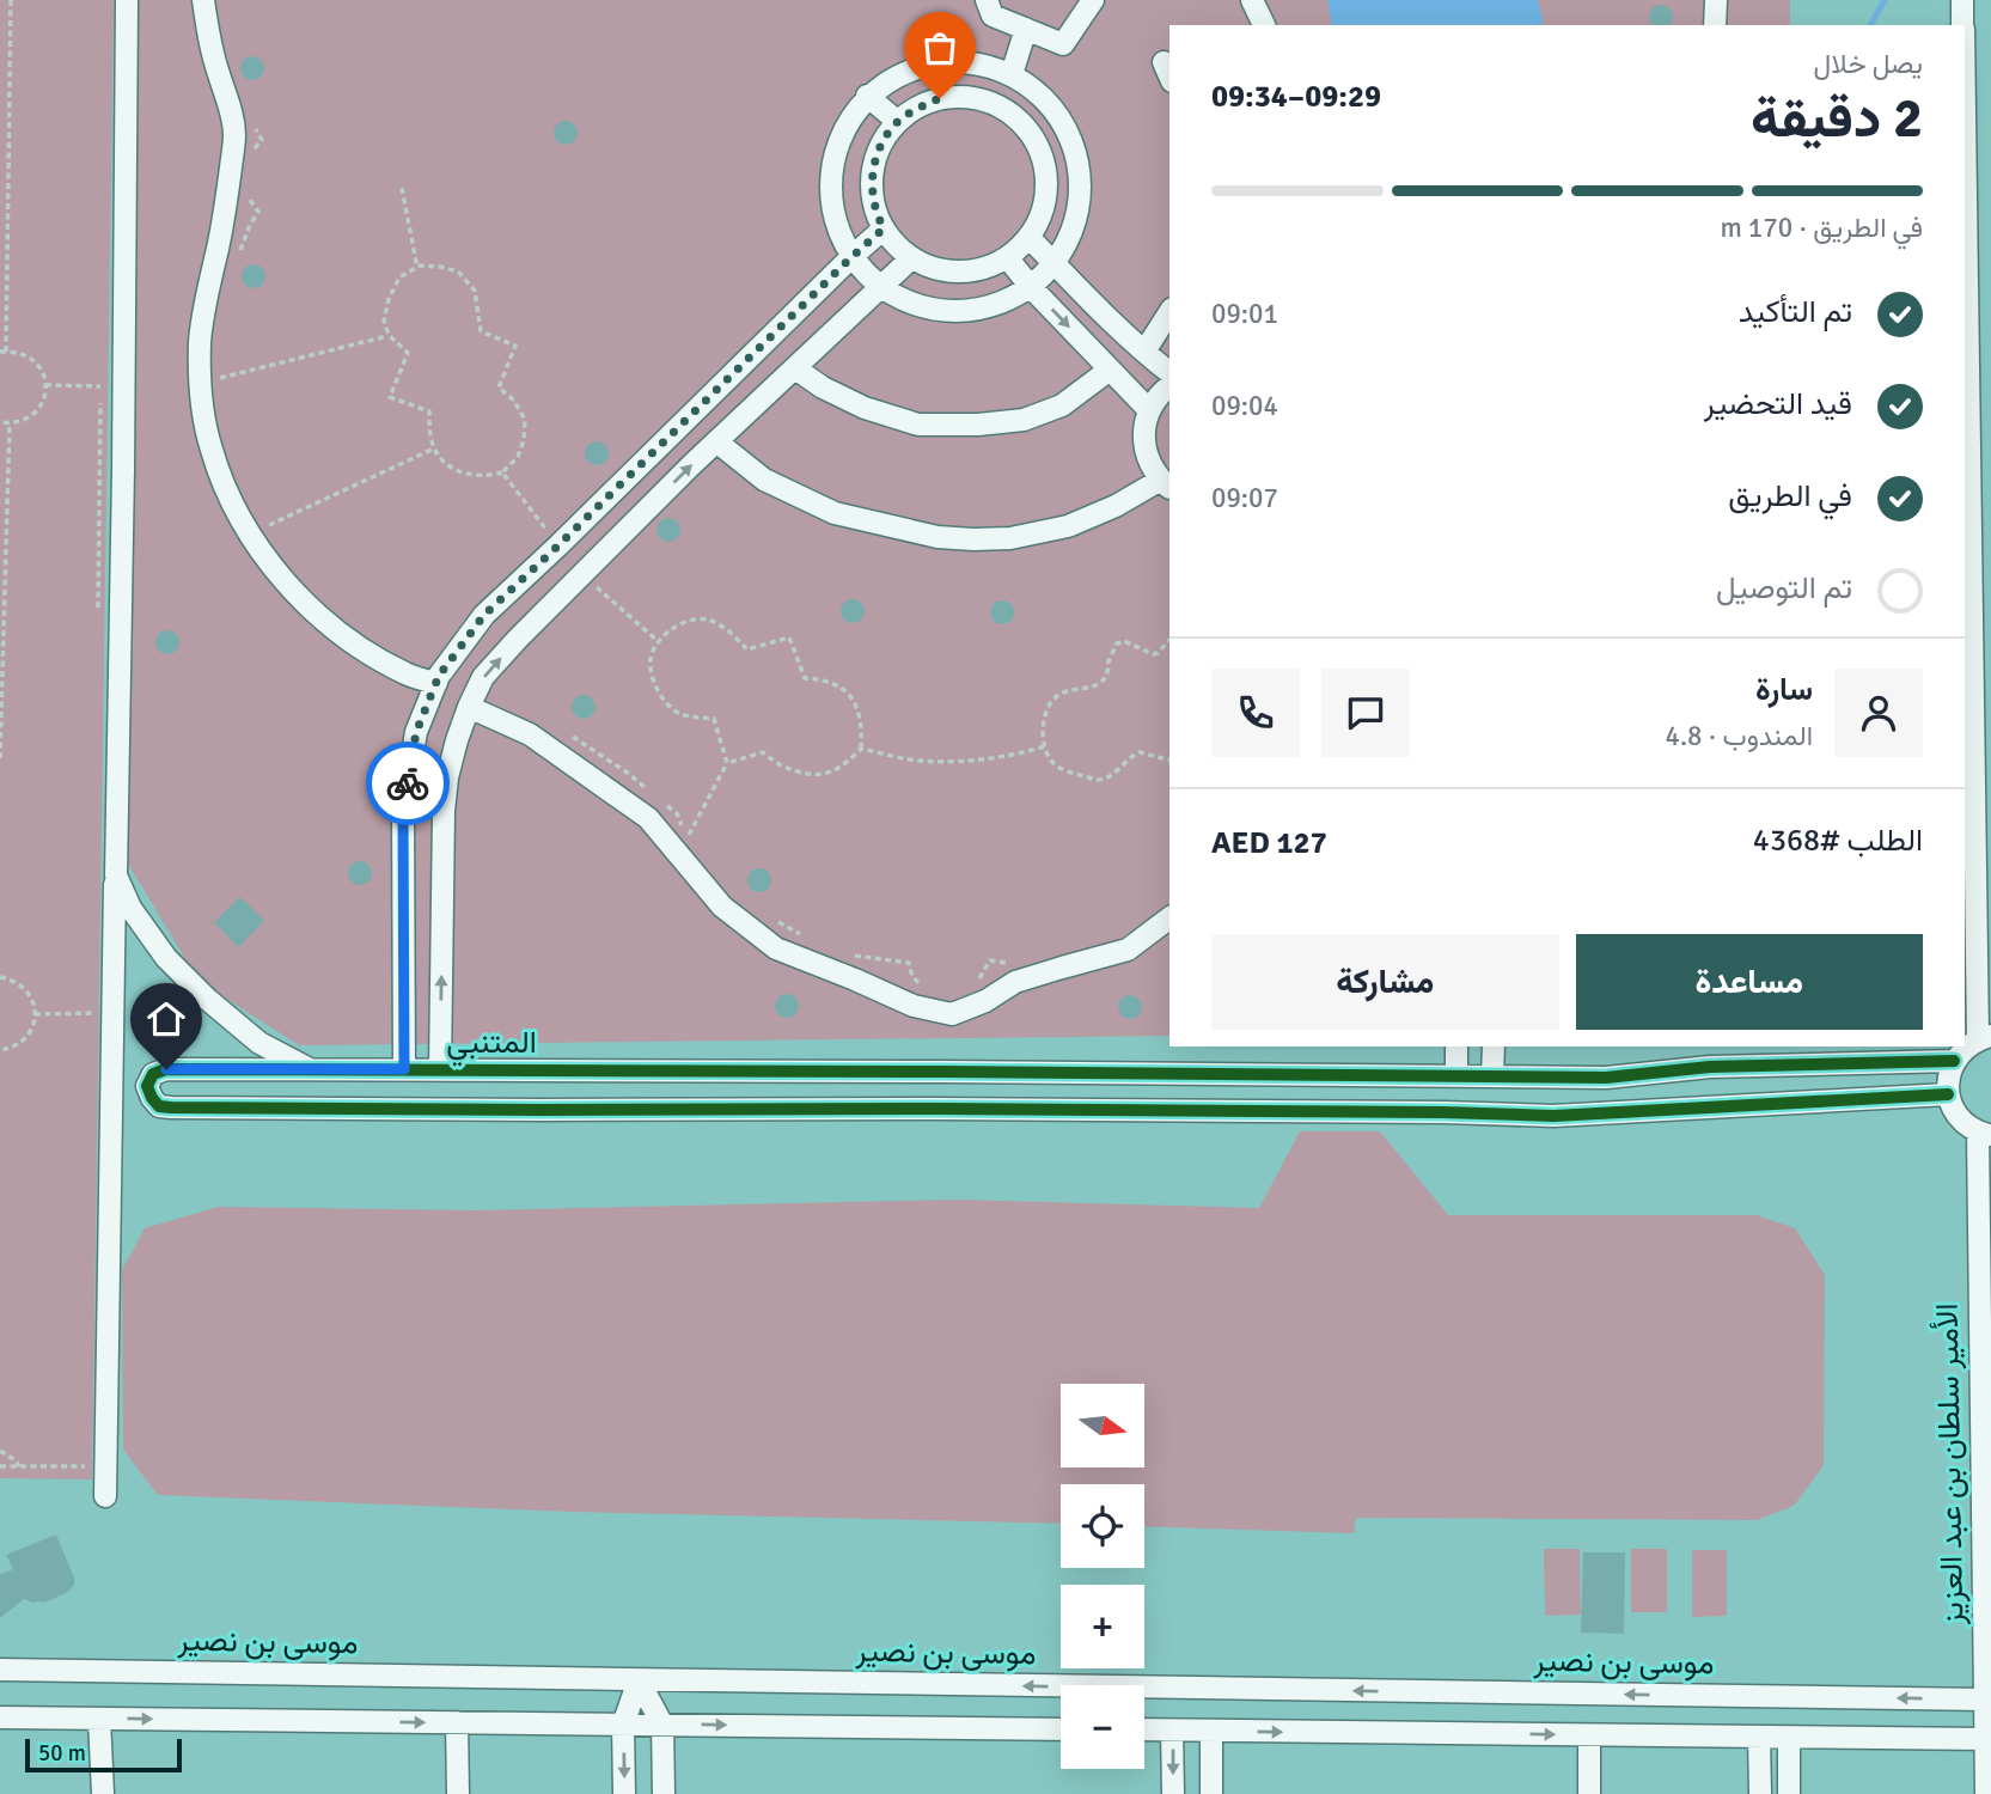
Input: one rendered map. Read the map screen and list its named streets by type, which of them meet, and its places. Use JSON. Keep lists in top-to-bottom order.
{
  "streets": {
    "street": ["المتنبي", "الأمير سلطان بن عبد العزيز", "موسى بن نصير"]
  },
  "crossings": [
    ["الأمير سلطان بن عبد العزيز", "موسى بن نصير"]
  ],
  "scale_bar": "50 m",
  "north": "right",
  "page": {
    "heading": ["2 دقيقة", "يصل خلال", "09:29–09:34"],
    "panel": [
      "سارة",
      "المندوب · 4.8",
      "الطلب #4368",
      "AED 127"
    ],
    "bar": "في الطريق · 170 m",
    "list": [
      ["تم التأكيد", "09:01"],
      ["قيد التحضير", "09:04"],
      ["في الطريق", "09:07"],
      "تم التوصيل"
    ],
    "buttons": ["مساعدة", "مشاركة"],
    "map_buttons": ["+", "−"],
    "scale": "50 m"
  }
}
